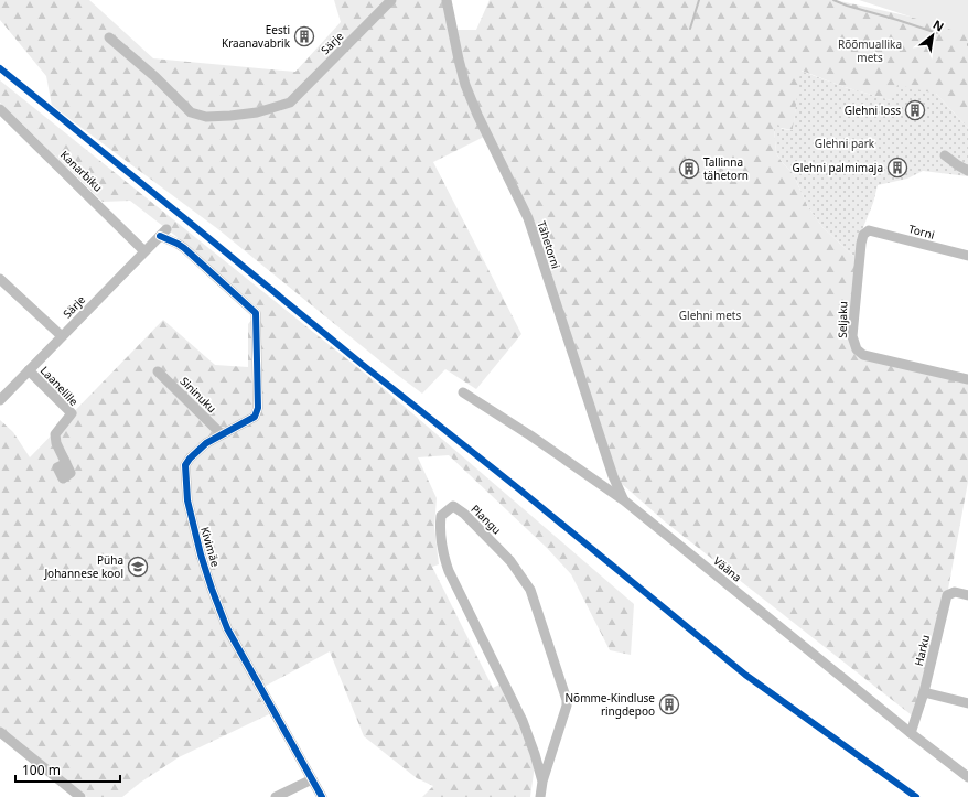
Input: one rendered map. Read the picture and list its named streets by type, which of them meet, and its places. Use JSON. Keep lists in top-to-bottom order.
{
  "streets": {
    "street": [
      "Särje",
      "Kanarbiku",
      "Torni",
      "Tähetorni",
      "Seljaku",
      "Laanelille",
      "Sininuku",
      "Plangu",
      "Kivimäe",
      "Vääna",
      "Harku"
    ]
  },
  "crossings": [
    ["Särje", "Kanarbiku"],
    ["Särje", "Laanelille"],
    ["Särje", "Kivimäe"],
    ["Torni", "Seljaku"],
    ["Tähetorni", "Vääna"],
    ["Sininuku", "Kivimäe"],
    ["Vääna", "Harku"]
  ],
  "parks": ["Rõõmuallika mets", "Glehni park", "Glehni mets"],
  "places": {
    "building": [
      "Eesti Kraanavabrik",
      "Glehni loss",
      "Glehni palmimaja",
      "Tallinna tähetorn",
      "Nõmme-Kindluse ringdepoo"
    ],
    "school or university": ["Püha Johannese kool"]
  },
  "scale_bar": "100 m",
  "north": "top right"
}
